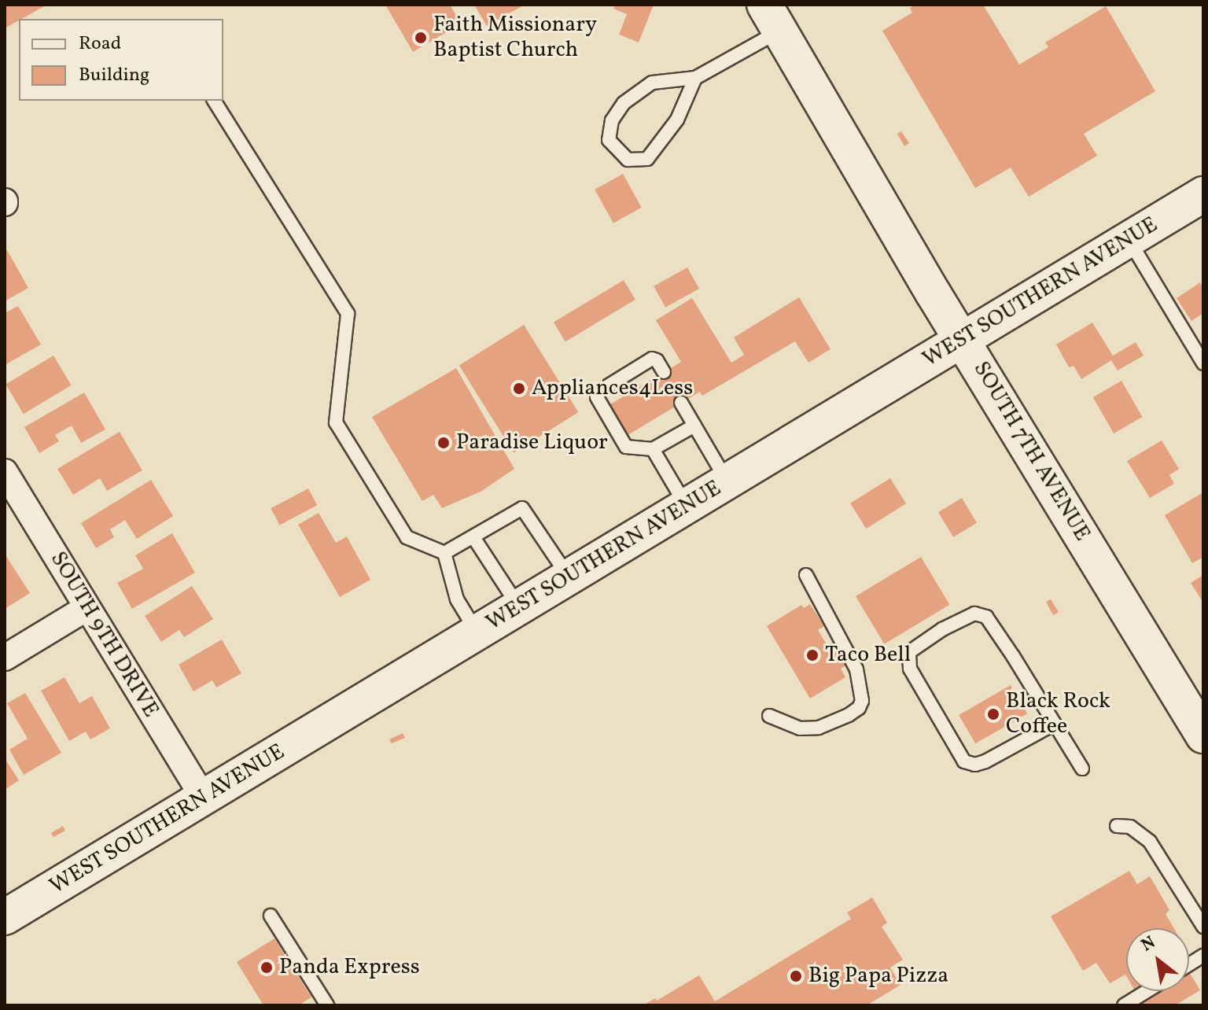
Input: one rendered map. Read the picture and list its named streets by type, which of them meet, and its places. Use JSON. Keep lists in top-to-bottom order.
{
  "streets": {
    "main road": ["WEST SOUTHERN AVENUE", "SOUTH 7TH AVENUE"],
    "street": ["SOUTH 9TH DRIVE"]
  },
  "crossings": [
    ["WEST SOUTHERN AVENUE", "SOUTH 7TH AVENUE"],
    ["WEST SOUTHERN AVENUE", "SOUTH 9TH DRIVE"]
  ],
  "places": [
    "Faith Missionary Baptist Church",
    "Appliances4Less",
    "Paradise Liquor",
    "Taco Bell",
    "Black Rock Coffee",
    "Panda Express",
    "Big Papa Pizza"
  ],
  "legend": ["Road", "Building"],
  "north": "top left"
}
